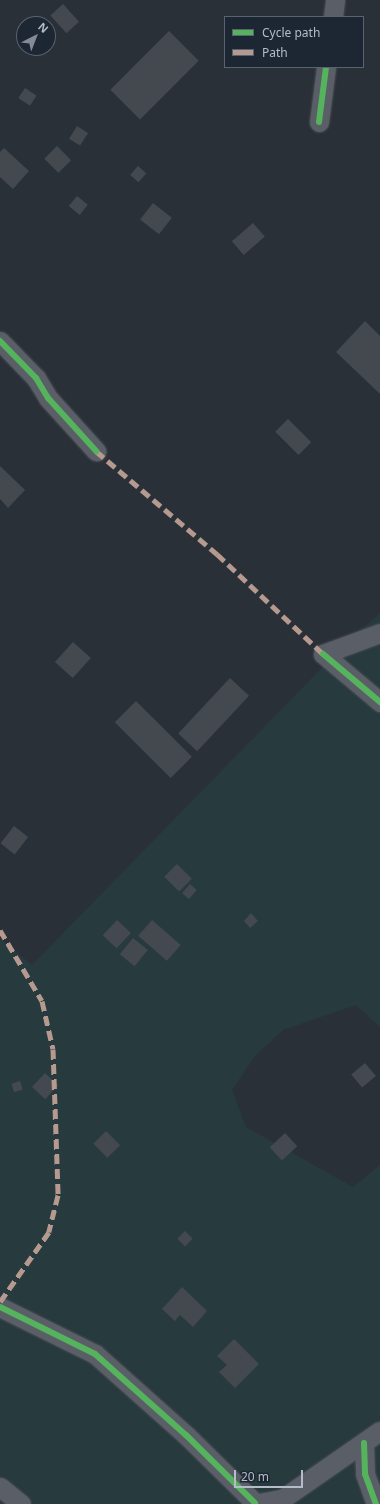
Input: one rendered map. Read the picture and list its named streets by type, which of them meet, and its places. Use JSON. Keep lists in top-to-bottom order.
{
  "legend": ["Cycle path", "Path"],
  "scale_bar": "20 m",
  "north": "top right"
}
